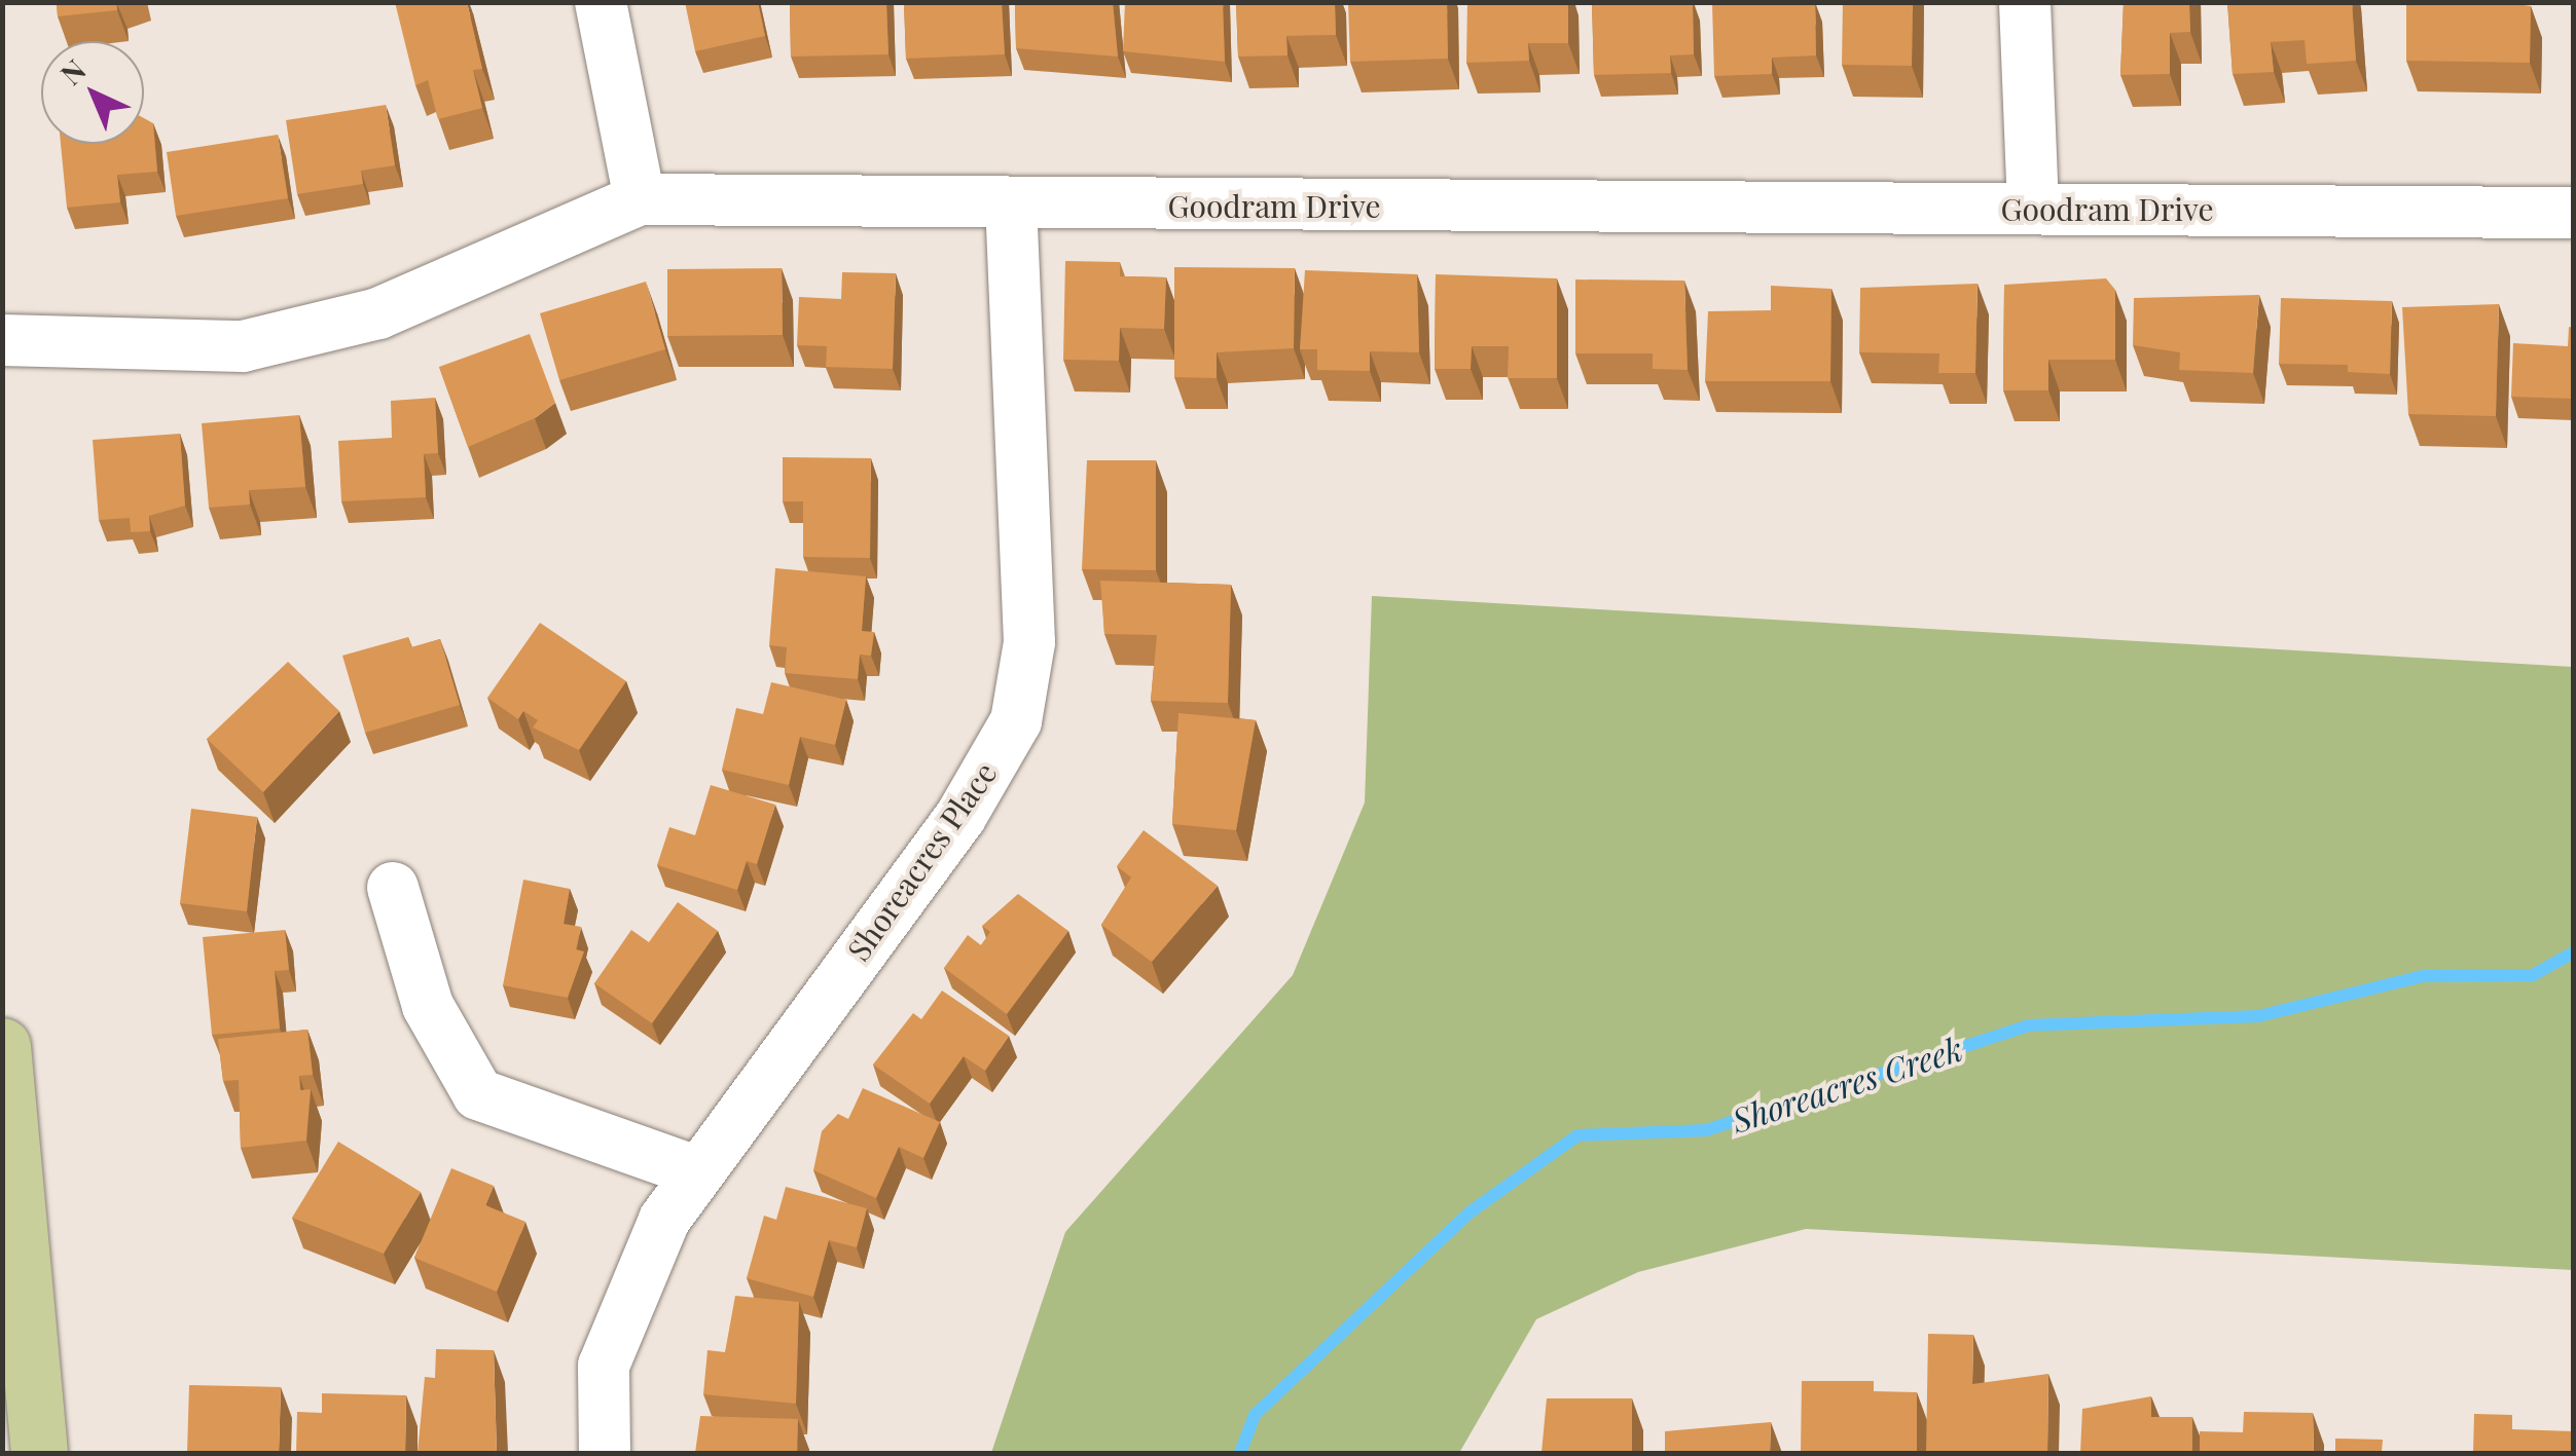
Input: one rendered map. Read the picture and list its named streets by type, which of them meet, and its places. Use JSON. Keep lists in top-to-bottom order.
{
  "streets": {
    "street": ["Goodram Drive", "Shoreacres Place"]
  },
  "crossings": [
    ["Goodram Drive", "Shoreacres Place"]
  ],
  "water": ["Shoreacres Creek"],
  "north": "top left"
}
